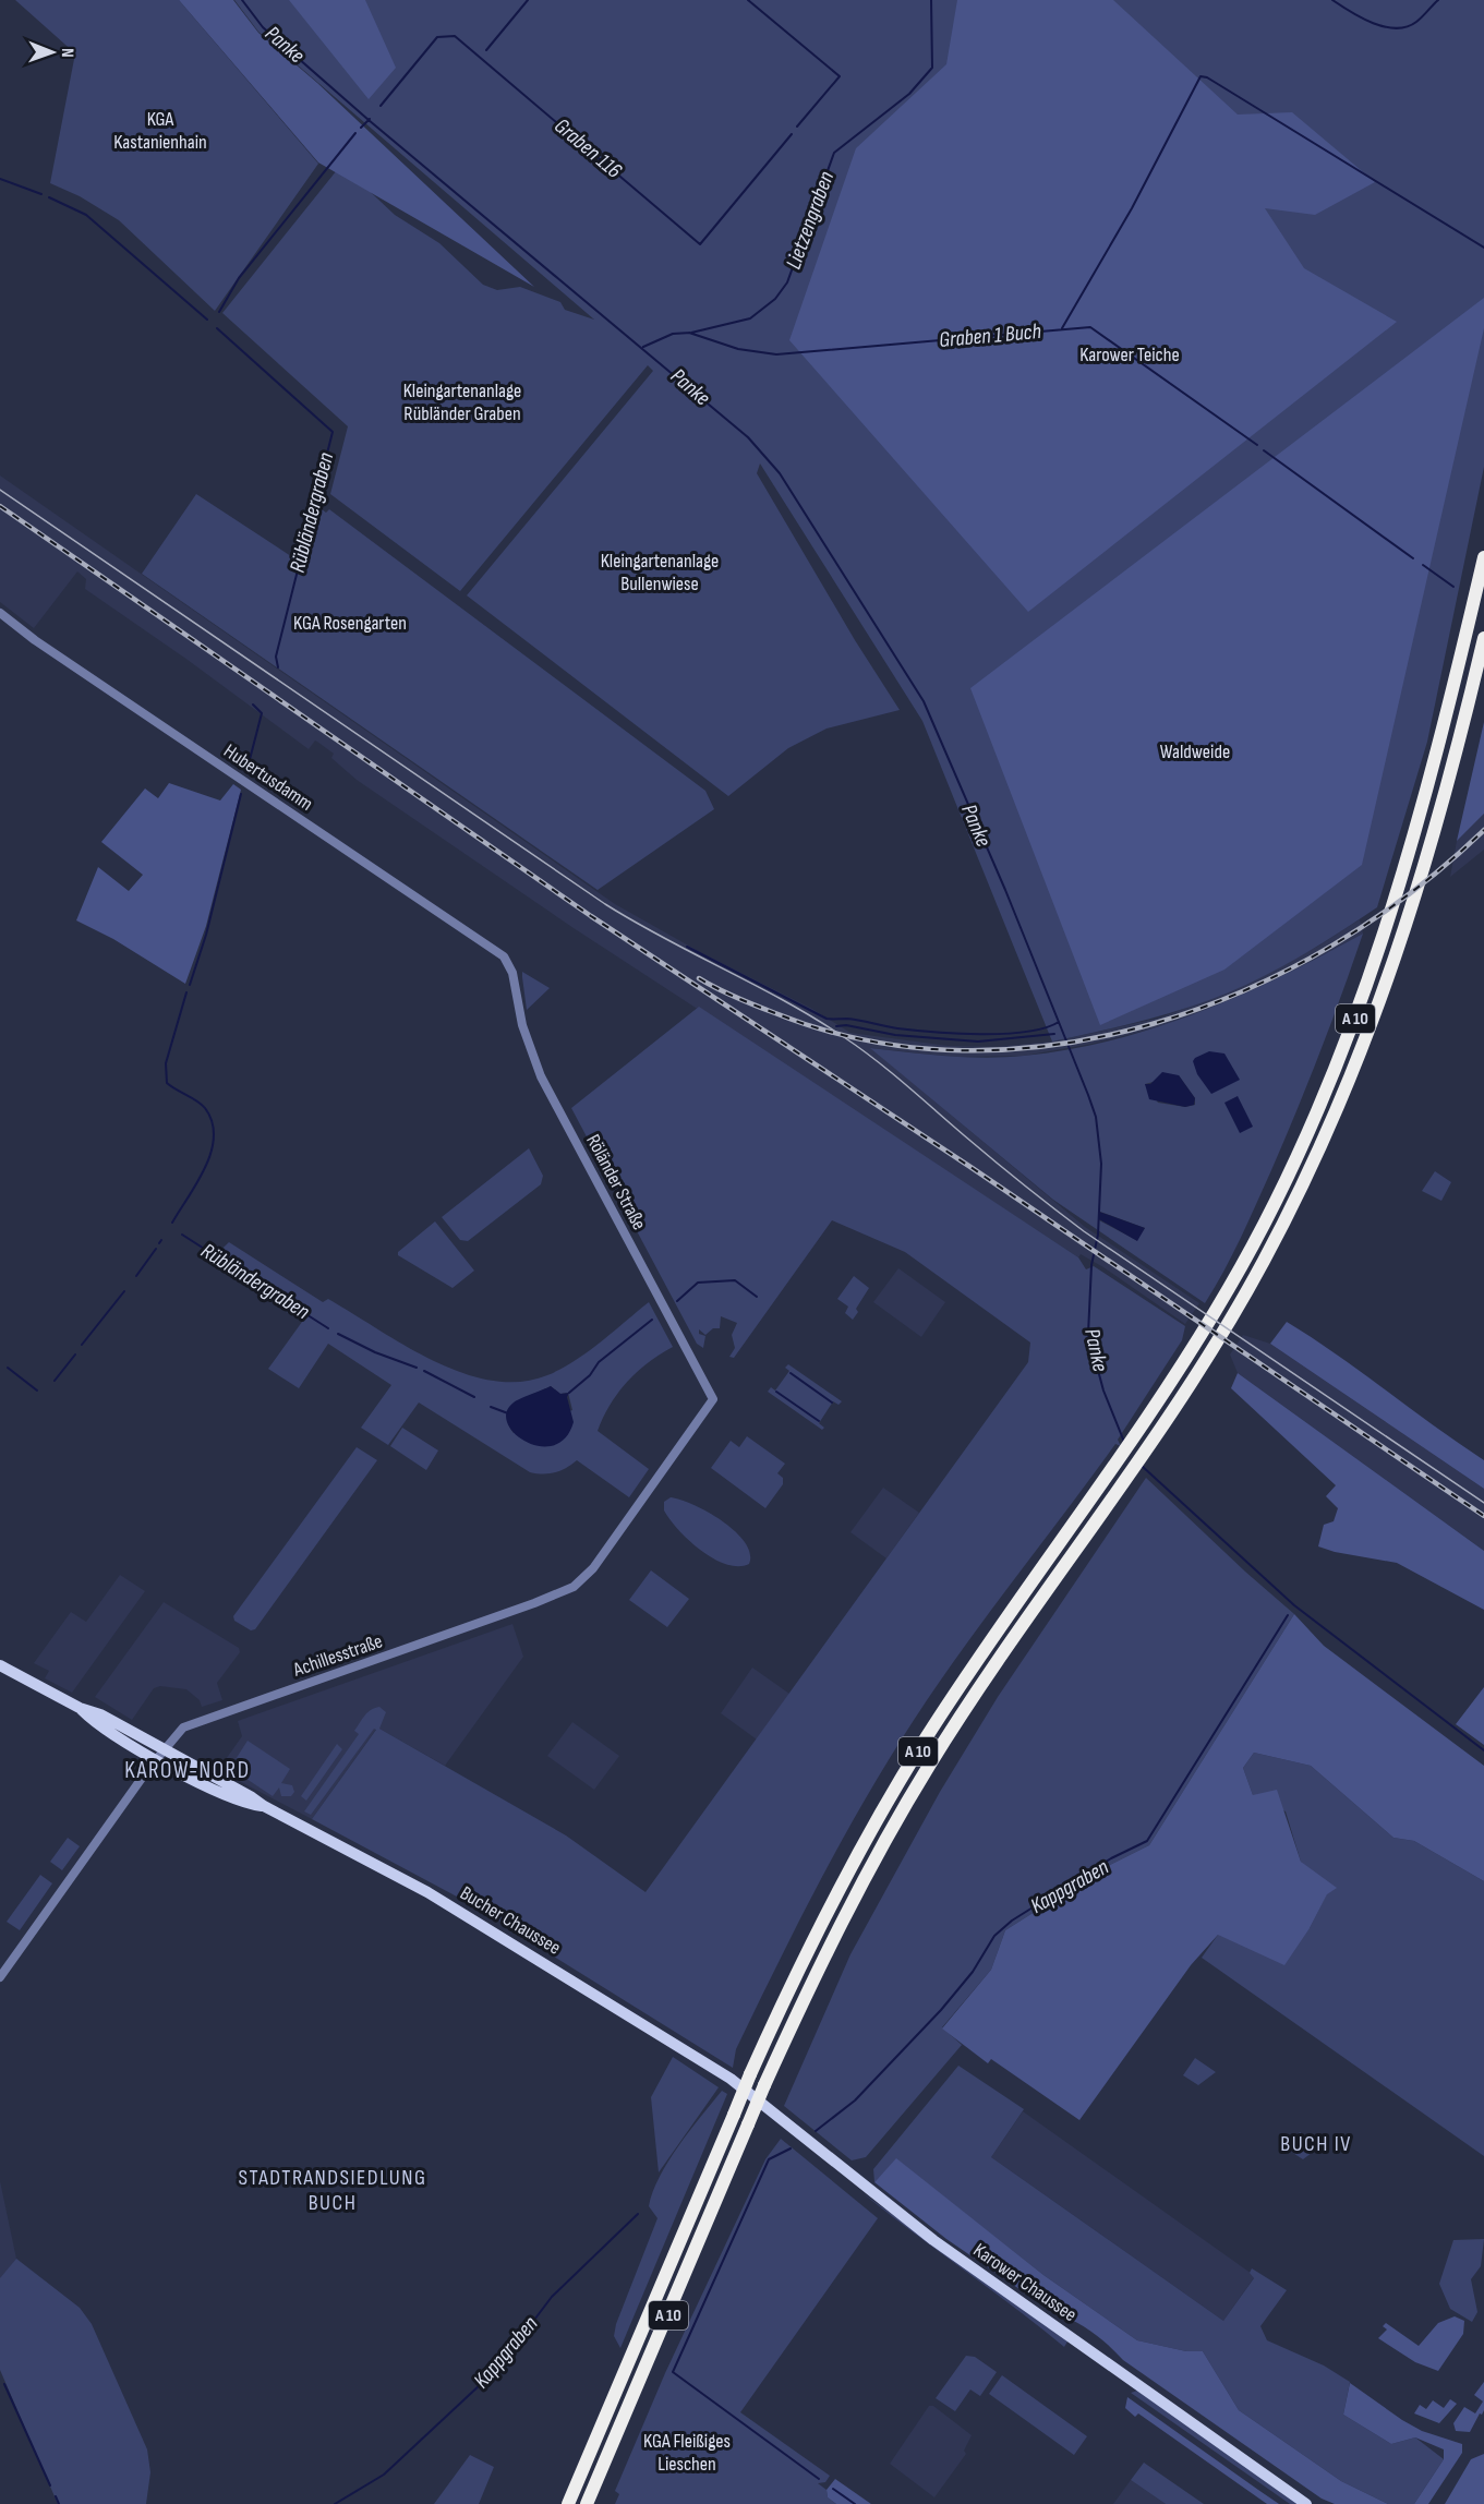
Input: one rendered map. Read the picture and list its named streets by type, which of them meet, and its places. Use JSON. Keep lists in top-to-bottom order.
{
  "streets": {
    "highway": ["A 10"],
    "main road": ["Bucher Chaussee", "Karower Chaussee"],
    "street": ["Hubertusdamm", "Röländer Straße", "Achillesstraße"]
  },
  "crossings": [
    ["Hubertusdamm", "Röländer Straße"],
    ["Röländer Straße", "Achillesstraße"],
    ["Achillesstraße", "Bucher Chaussee"],
    ["Bucher Chaussee", "Karower Chaussee"]
  ],
  "districts": ["KAROW-NORD", "BUCH IV", "STADTRANDSIEDLUNG BUCH"],
  "water": [
    "Panke",
    "Graben 116",
    "Lietzengraben",
    "Graben 1 Buch",
    "Rübländergraben",
    "Kappgraben"
  ],
  "parks": [
    "KGA Kastanienhain",
    "Karower Teiche",
    "Kleingartenanlage Rübländer Graben",
    "Kleingartenanlage Bullenwiese",
    "KGA Rosengarten",
    "Waldweide",
    "KGA Fleißiges Lieschen"
  ],
  "north": "right"
}
